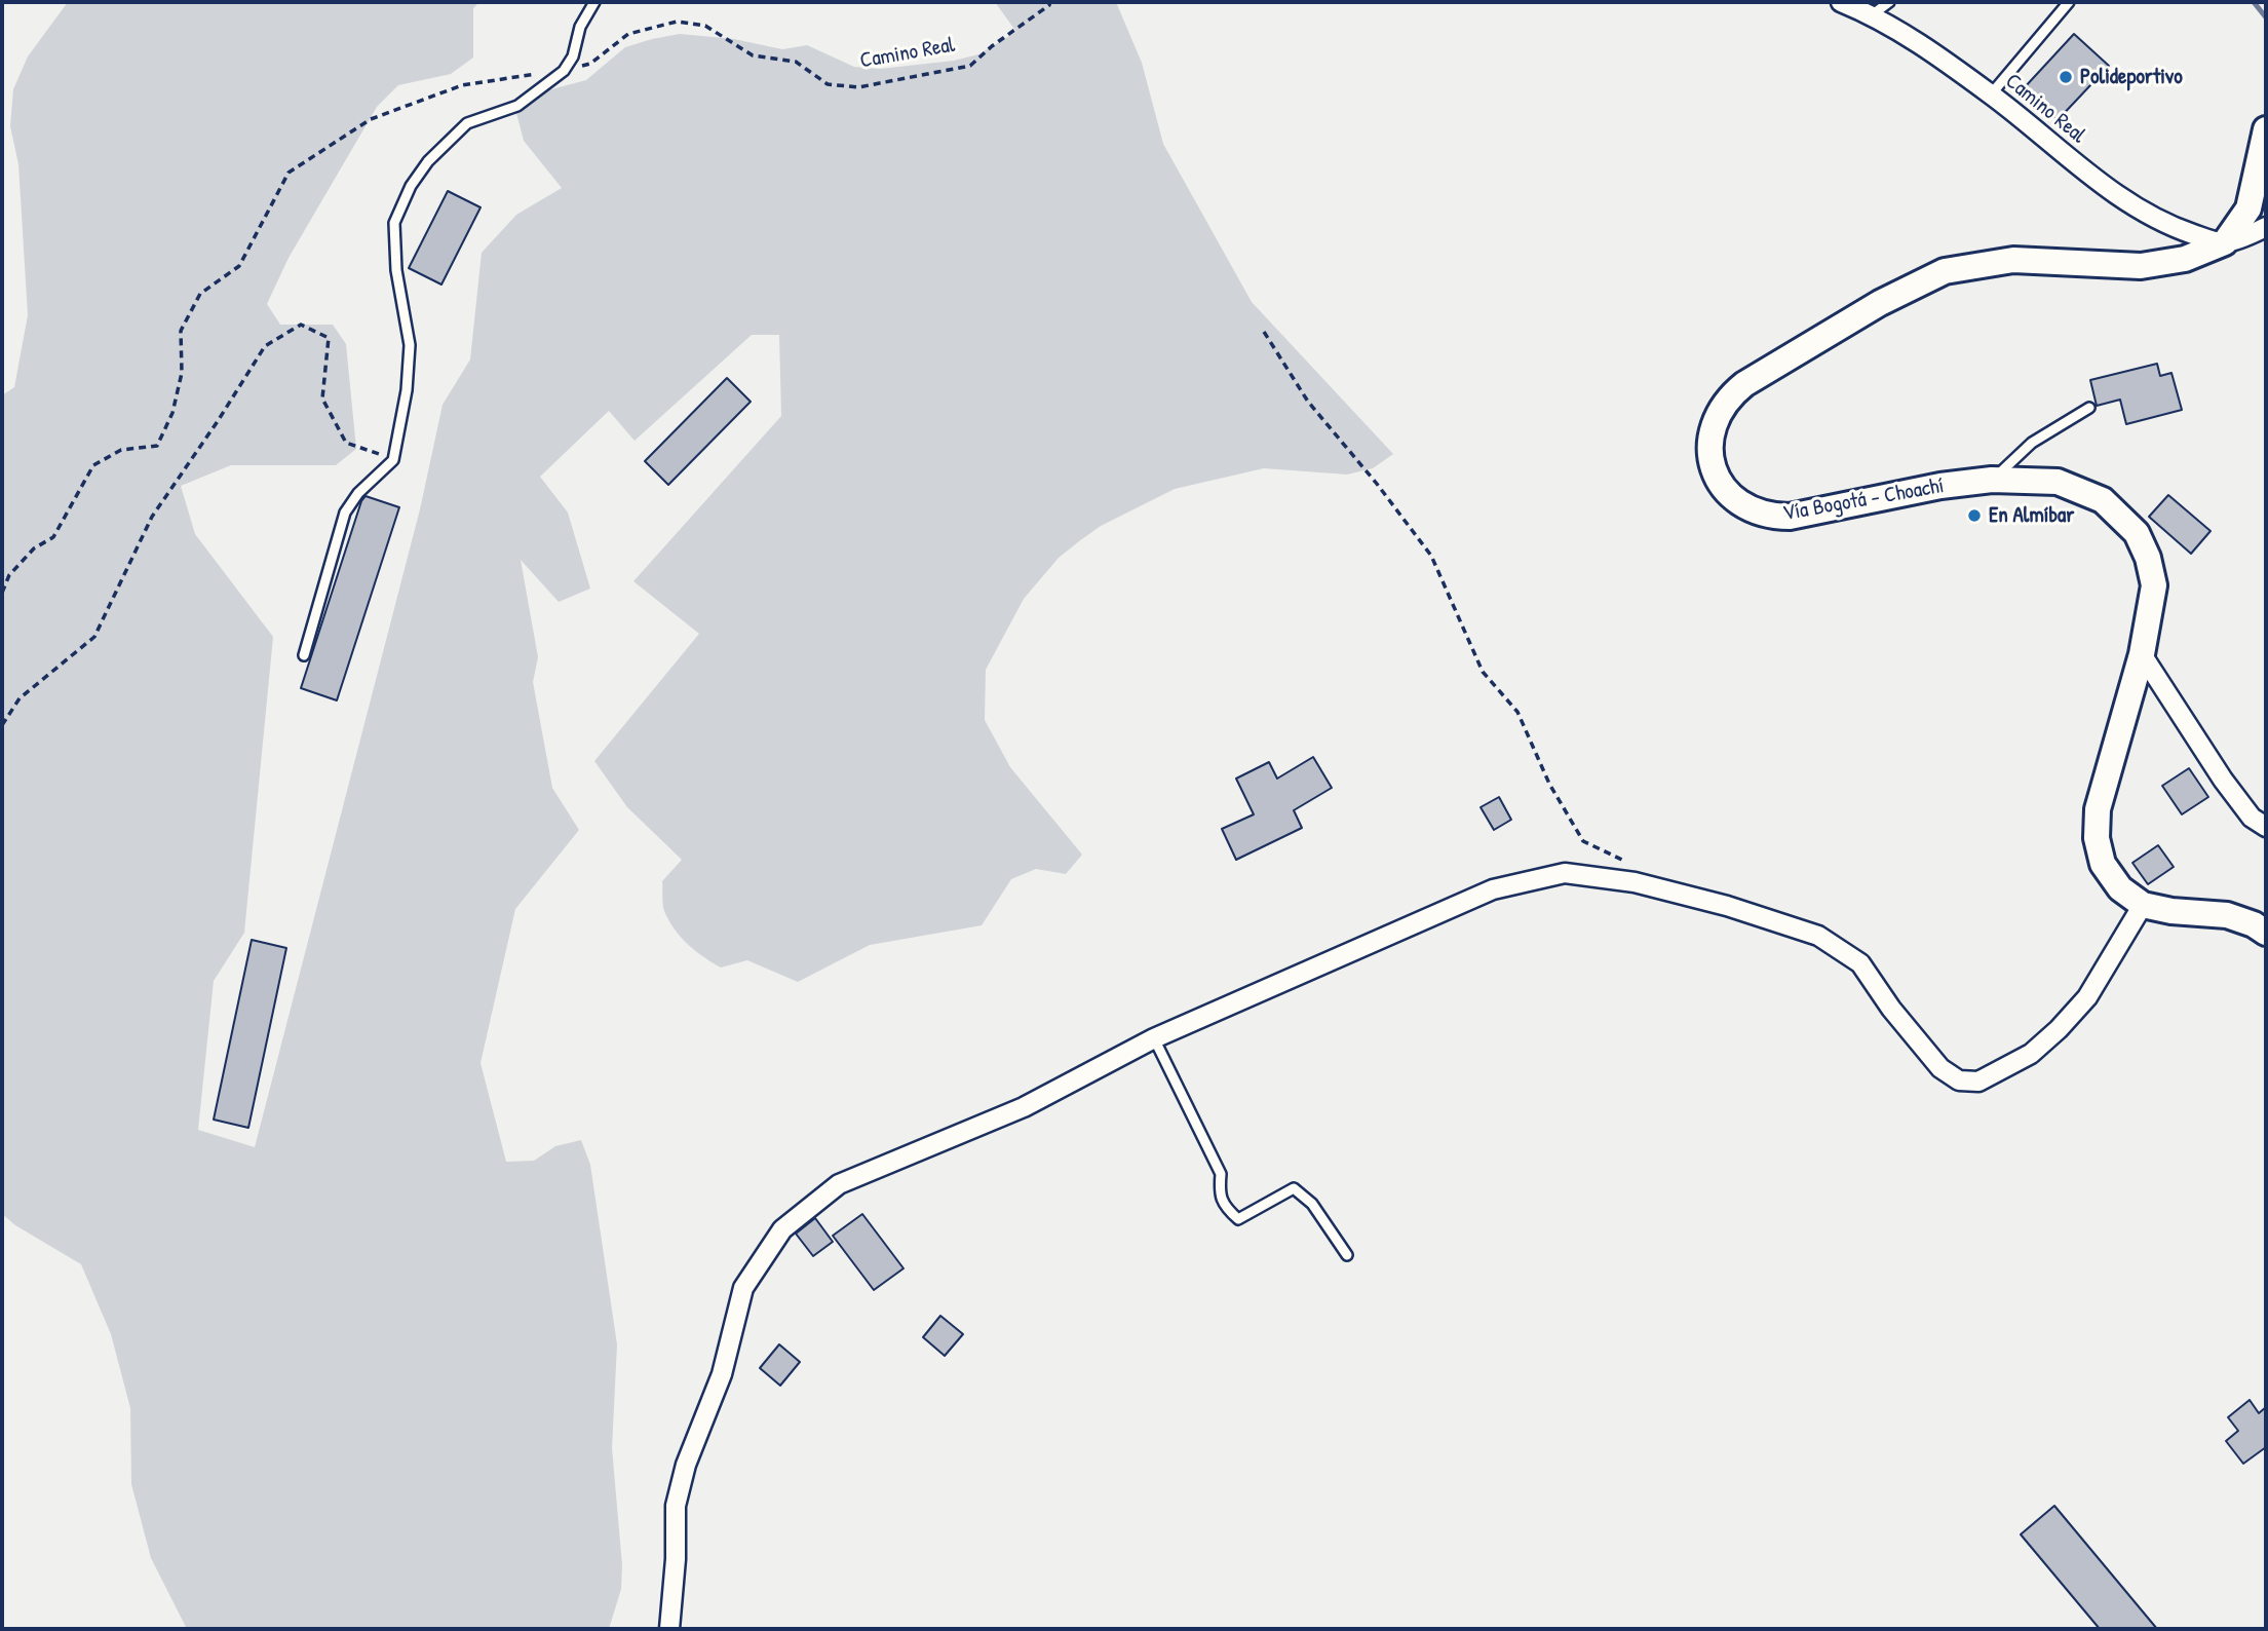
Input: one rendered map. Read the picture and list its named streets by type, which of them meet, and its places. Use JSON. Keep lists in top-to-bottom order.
{
  "streets": {
    "main road": ["Vía Bogotá - Choachí"],
    "street": ["Camino Real"]
  },
  "crossings": [
    ["Camino Real", "Vía Bogotá - Choachí"]
  ],
  "places": ["Polideportivo", "En Almíbar"]
}
